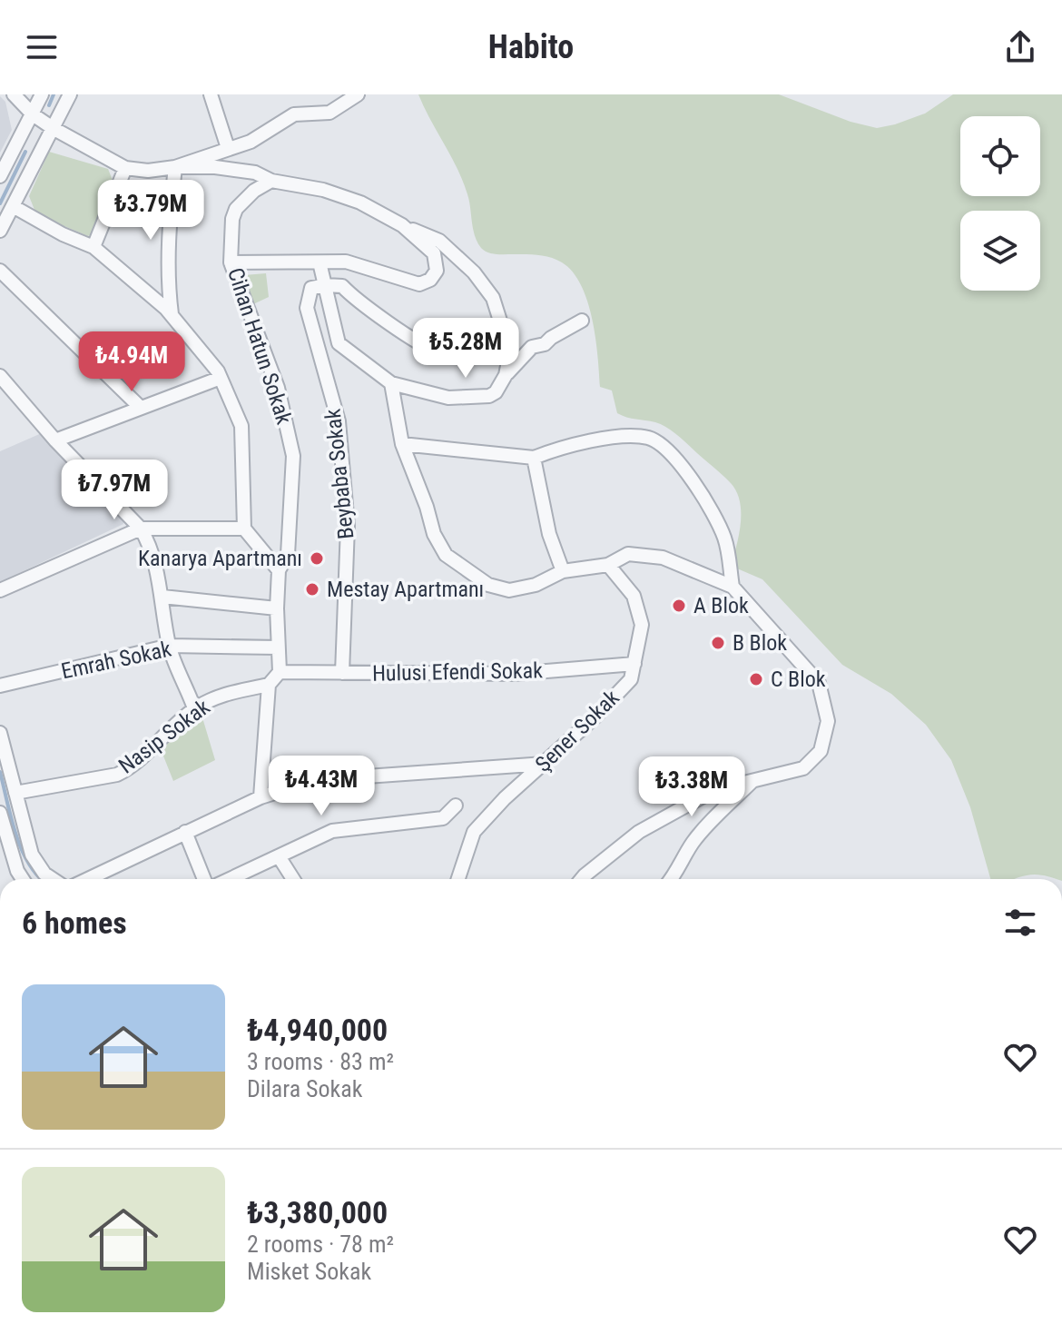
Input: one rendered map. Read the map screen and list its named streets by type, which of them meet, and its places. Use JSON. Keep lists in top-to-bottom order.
{
  "streets": {
    "street": [
      "Cihan Hatun Sokak",
      "Beybaba Sokak",
      "Emrah Sokak",
      "Hulusi Efendi Sokak",
      "Şener Sokak",
      "Nasip Sokak"
    ]
  },
  "crossings": [
    ["Cihan Hatun Sokak", "Emrah Sokak"],
    ["Cihan Hatun Sokak", "Hulusi Efendi Sokak"],
    ["Beybaba Sokak", "Hulusi Efendi Sokak"],
    ["Hulusi Efendi Sokak", "Şener Sokak"]
  ],
  "places": [
    "Kanarya Apartmanı",
    "Mestay Apartmanı",
    "A Blok",
    "B Blok",
    "C Blok"
  ],
  "page": {
    "header": "Habito",
    "price": [
      "₺3.79M",
      "₺5.28M",
      "₺4.94M",
      "₺7.97M",
      "₺4.43M",
      "₺3.38M"
    ],
    "heading": "6 homes",
    "list": [
      {
        "name": "₺4,940,000",
        "note": "3 rooms · 83 m² · Dilara Sokak"
      },
      {
        "name": "₺3,380,000",
        "note": "2 rooms · 78 m² · Misket Sokak"
      }
    ]
  }
}
